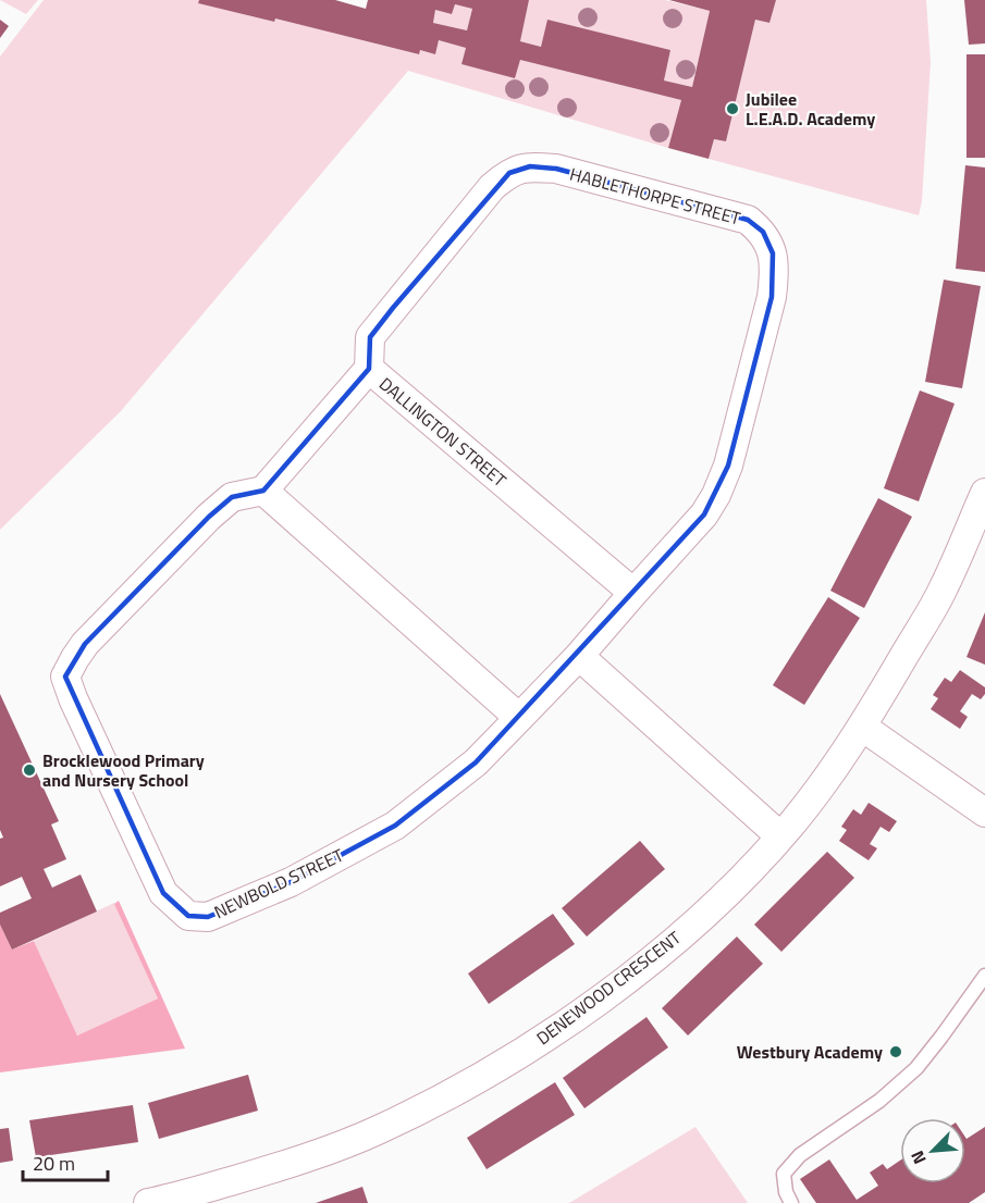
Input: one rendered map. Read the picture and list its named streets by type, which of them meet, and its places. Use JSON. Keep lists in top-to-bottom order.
{
  "streets": {
    "street": [
      "HABLETHORPE STREET",
      "DALLINGTON STREET",
      "NEWBOLD STREET",
      "DENEWOOD CRESCENT"
    ]
  },
  "crossings": [
    ["HABLETHORPE STREET", "DALLINGTON STREET"],
    ["DALLINGTON STREET", "NEWBOLD STREET"]
  ],
  "places": ["Jubilee L.E.A.D. Academy", "Brocklewood Primary and Nursery School", "Westbury Academy"],
  "scale_bar": "20 m",
  "north": "bottom left"
}
